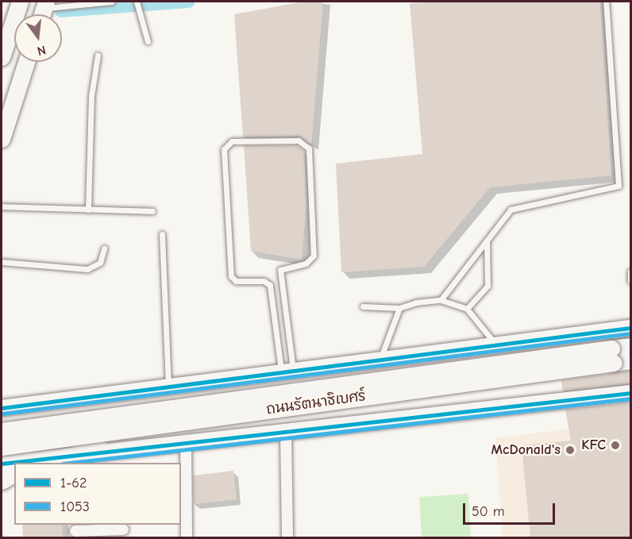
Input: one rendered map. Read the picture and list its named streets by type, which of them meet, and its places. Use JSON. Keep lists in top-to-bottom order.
{
  "streets": {
    "main road": ["ถนนรัตนาธิเบศร์"]
  },
  "places": ["KFC", "McDonald's"],
  "lines": ["transit line 1-62", "transit line 1053"],
  "legend": ["1-62", "1053"],
  "scale_bar": "50 m",
  "north": "bottom"
}
